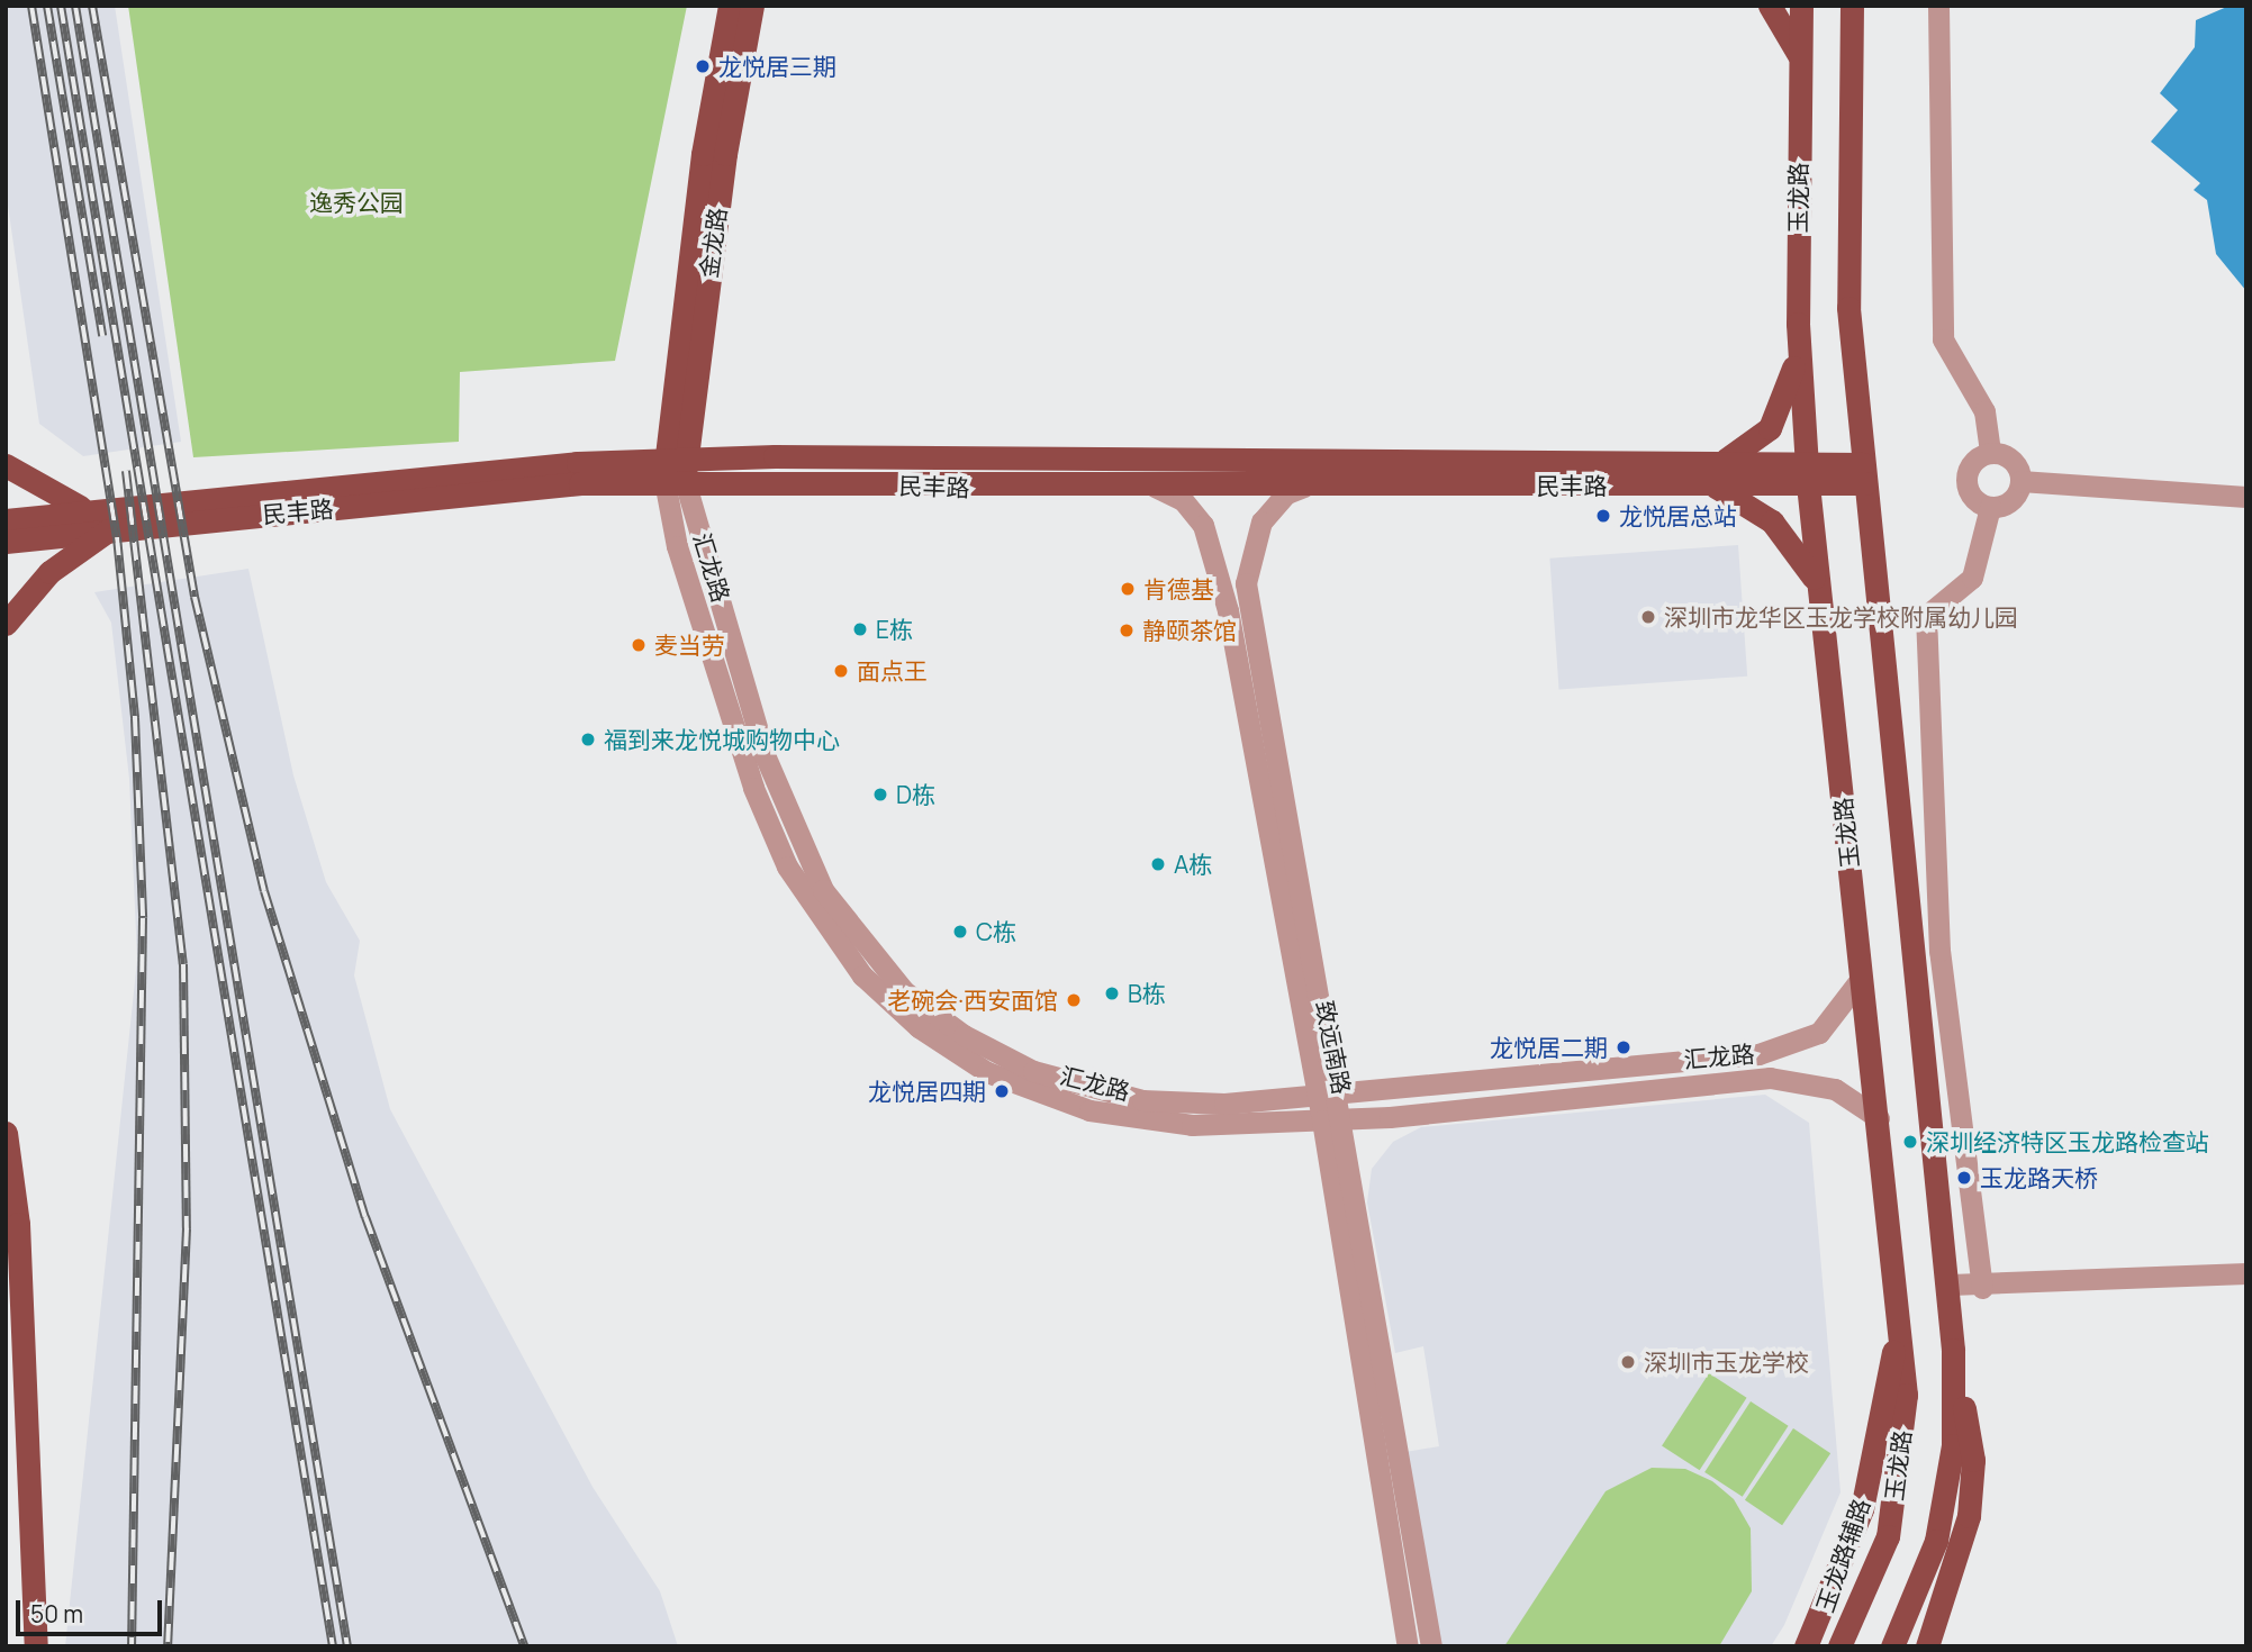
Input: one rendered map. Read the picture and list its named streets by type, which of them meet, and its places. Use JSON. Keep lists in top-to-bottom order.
{
  "streets": {
    "main road": [
      "玉龙路",
      "金龙路",
      "民丰路",
      "玉龙路辅路"
    ],
    "street": ["汇龙路", "致远南路"]
  },
  "crossings": [
    ["玉龙路", "民丰路"],
    ["玉龙路", "汇龙路"],
    ["玉龙路", "玉龙路辅路"],
    ["金龙路", "民丰路"],
    ["金龙路", "汇龙路"],
    ["民丰路", "汇龙路"],
    ["民丰路", "致远南路"],
    ["汇龙路", "致远南路"]
  ],
  "parks": ["逸秀公园"],
  "places": [
    "龙悦居三期",
    "龙悦居总站",
    "肯德基",
    "深圳市龙华区玉龙学校附属幼儿园",
    "E栋",
    "静颐茶馆",
    "麦当劳",
    "面点王",
    "福到来龙悦城购物中心",
    "D栋",
    "A栋",
    "C栋",
    "B栋",
    "老碗会·西安面馆",
    "龙悦居二期",
    "龙悦居四期",
    "深圳经济特区玉龙路检查站",
    "玉龙路天桥",
    "深圳市玉龙学校"
  ],
  "scale_bar": "50 m"
}
